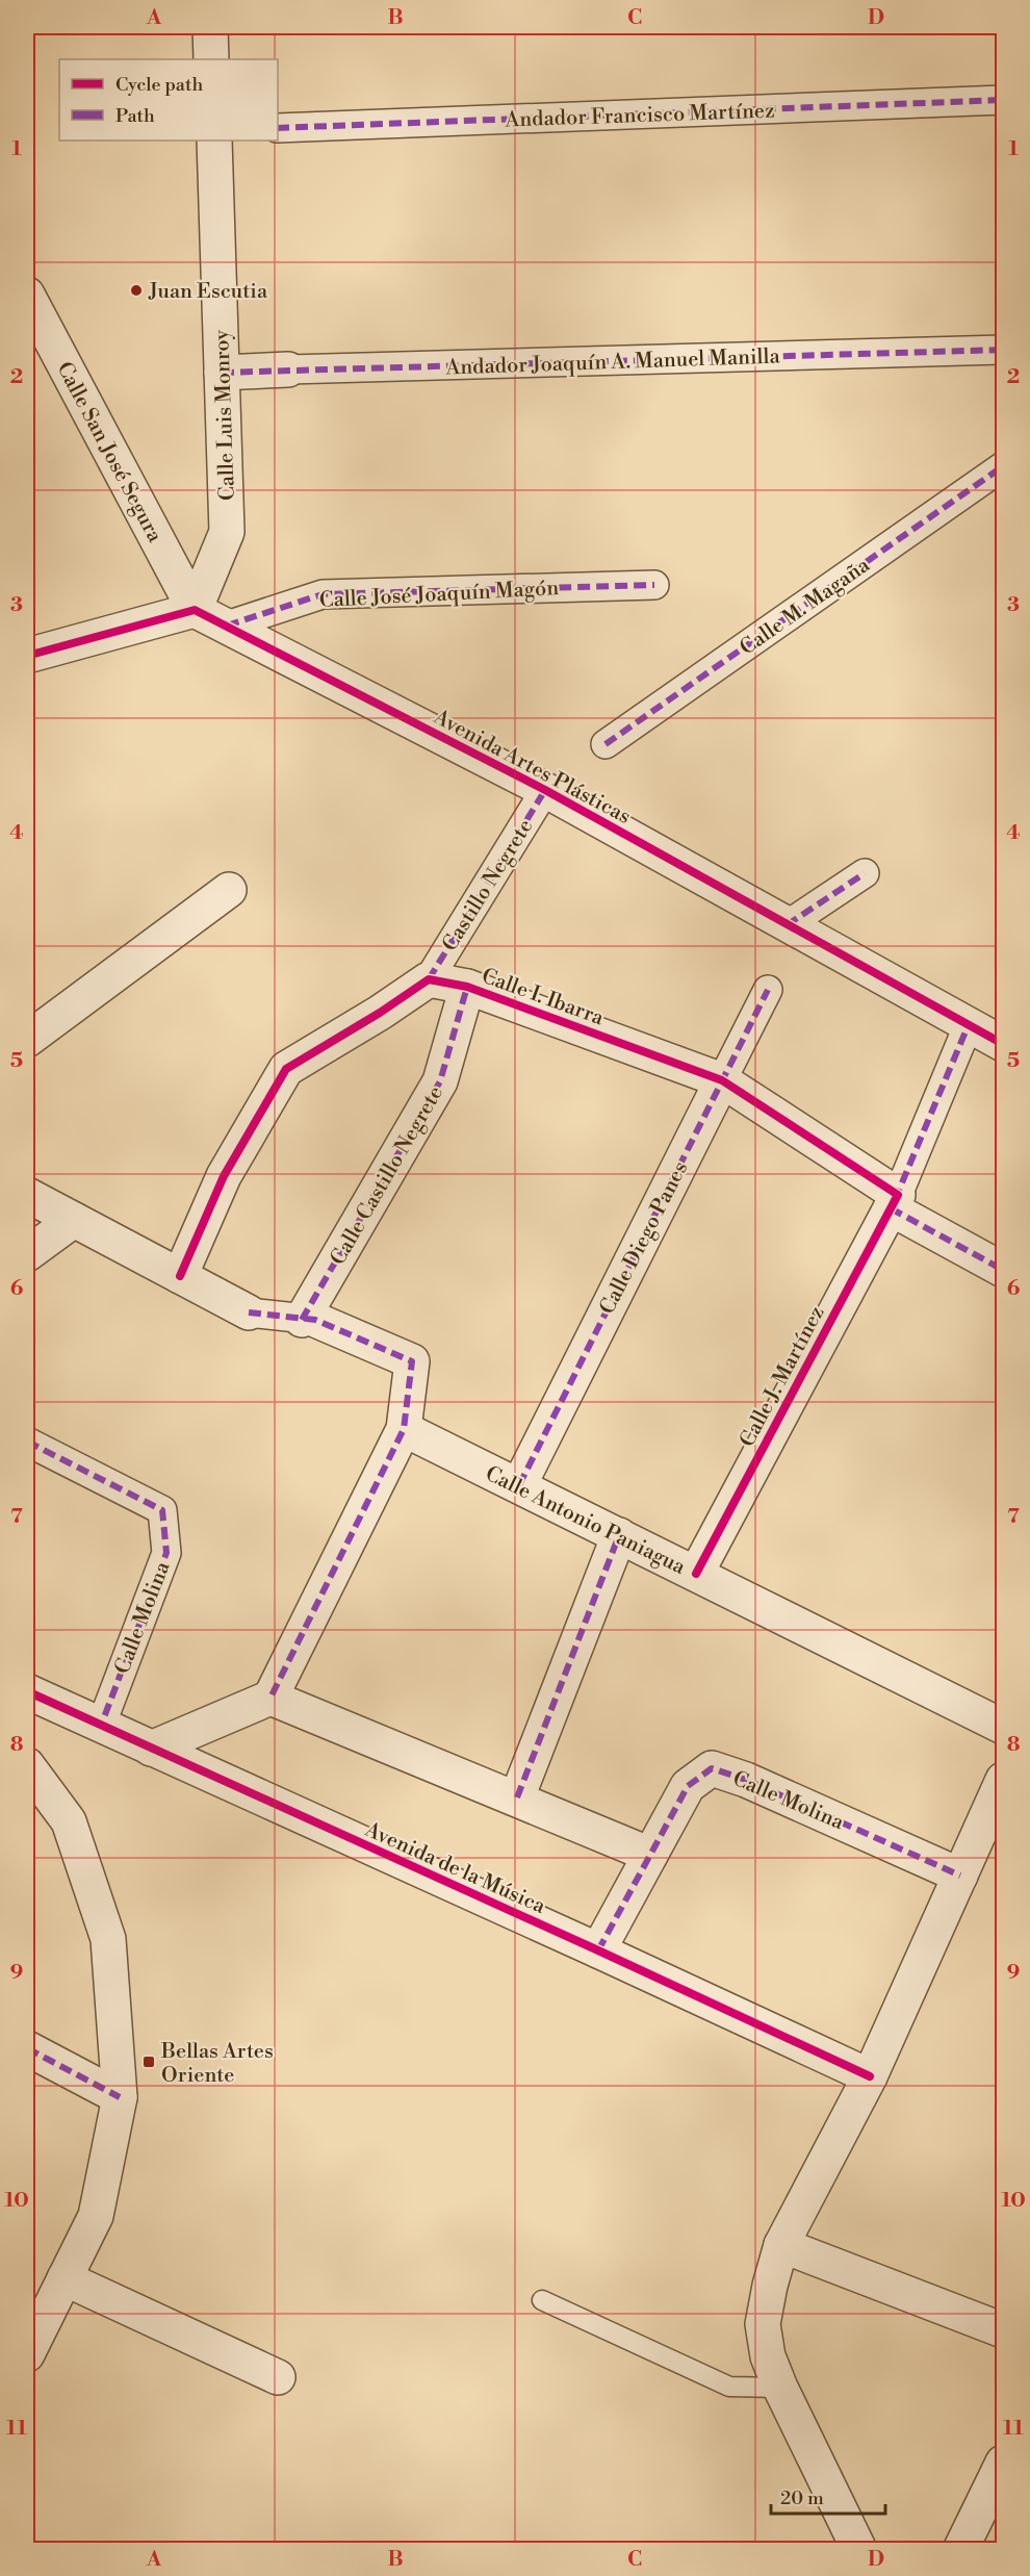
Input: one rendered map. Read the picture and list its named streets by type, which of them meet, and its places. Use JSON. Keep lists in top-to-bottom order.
{
  "streets": {
    "street": [
      "Andador Francisco Martínez",
      "Andador Joaquín A. Manuel Manilla",
      "Calle Luis Monroy",
      "Calle San José Segura",
      "Calle José Joaquín Magón",
      "Calle M. Magaña",
      "Avenida Artes Plásticas",
      "Castillo Negrete",
      "Calle I. Ibarra",
      "Calle Castillo Negrete",
      "Calle Diego Panes",
      "Calle J. Martínez",
      "Calle Antonio Paniagua",
      "Calle Molina",
      "Avenida de la Música"
    ]
  },
  "crossings": [
    ["Andador Joaquín A. Manuel Manilla", "Calle Luis Monroy"],
    ["Calle Luis Monroy", "Calle San José Segura"],
    ["Calle Luis Monroy", "Avenida Artes Plásticas"],
    ["Calle San José Segura", "Avenida Artes Plásticas"],
    ["Calle José Joaquín Magón", "Avenida Artes Plásticas"],
    ["Avenida Artes Plásticas", "Castillo Negrete"],
    ["Avenida Artes Plásticas", "Calle J. Martínez"],
    ["Castillo Negrete", "Calle I. Ibarra"],
    ["Calle I. Ibarra", "Calle Castillo Negrete"],
    ["Calle I. Ibarra", "Calle Diego Panes"],
    ["Calle I. Ibarra", "Calle J. Martínez"],
    ["Calle Diego Panes", "Calle Antonio Paniagua"],
    ["Calle J. Martínez", "Calle Antonio Paniagua"],
    ["Calle Molina", "Avenida de la Música"]
  ],
  "places": {
    "other": ["Juan Escutia"],
    "transit": ["Bellas Artes Oriente"]
  },
  "legend": ["Cycle path", "Path"],
  "scale_bar": "20 m",
  "grid": {
    "columns": [
      "A",
      "B",
      "C",
      "D"
    ],
    "rows": [
      "1",
      "2",
      "3",
      "4",
      "5",
      "6",
      "7",
      "8",
      "9",
      "10",
      "11"
    ]
  }
}
